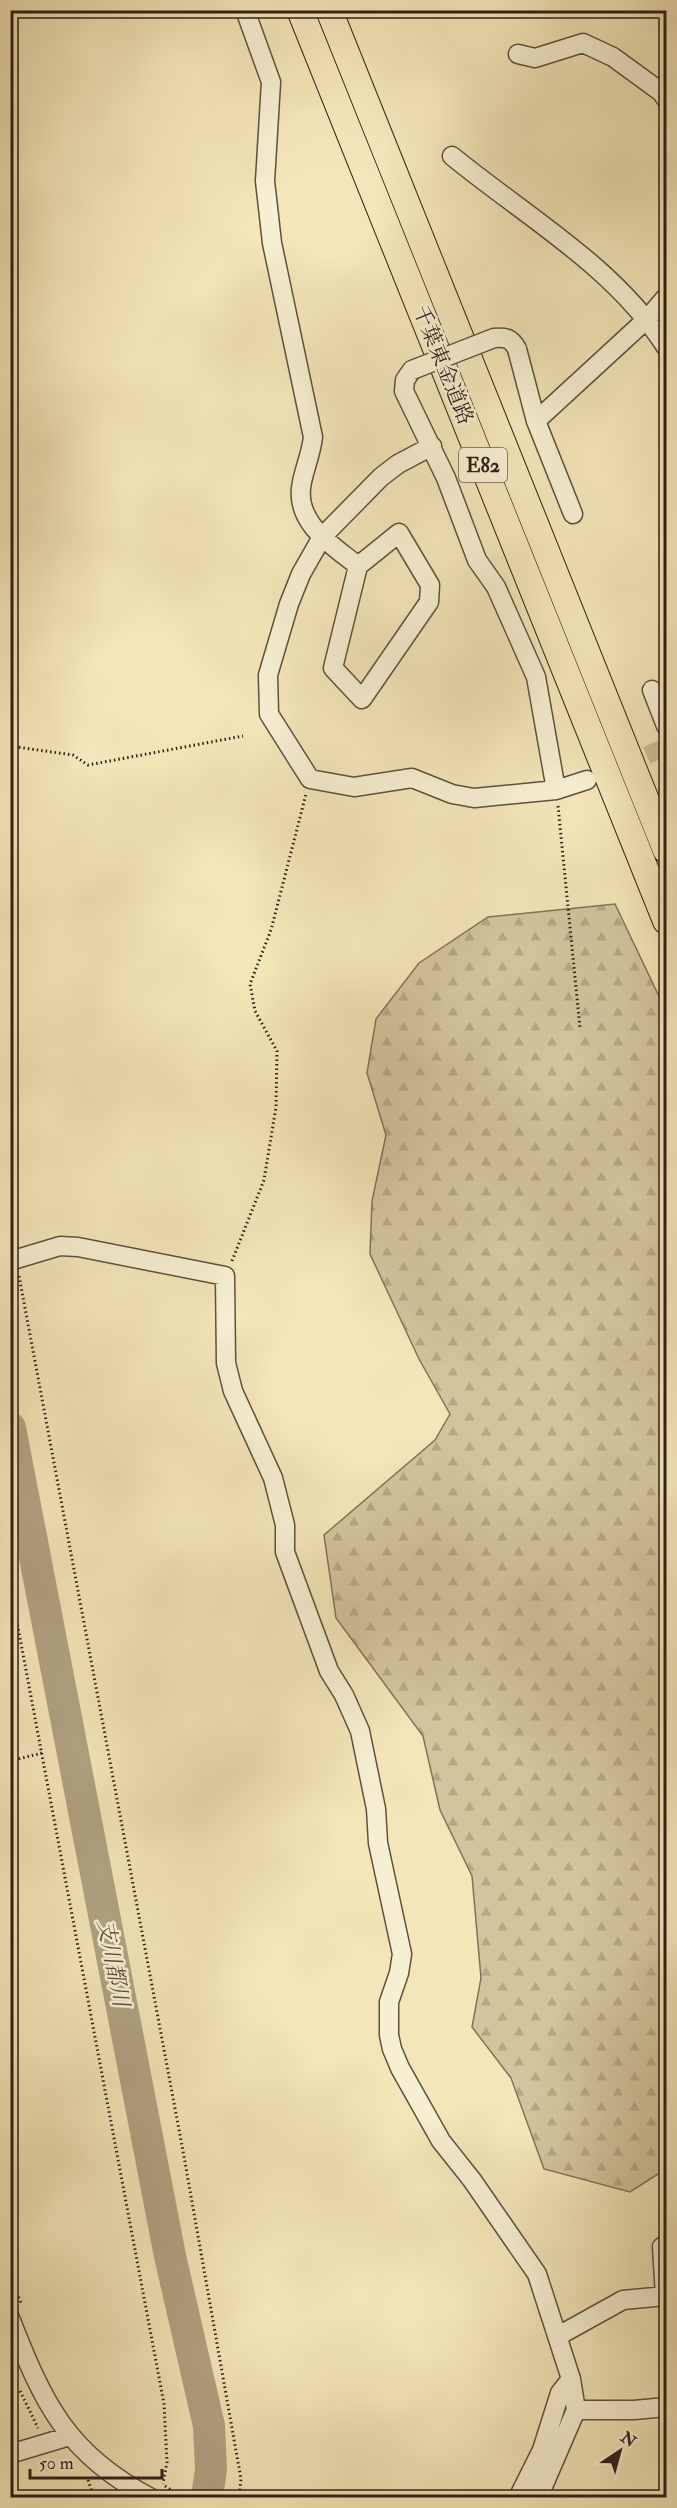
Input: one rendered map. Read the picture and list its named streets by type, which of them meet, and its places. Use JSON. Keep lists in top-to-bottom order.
{
  "streets": {
    "highway": ["千葉東金道路", "E82"]
  },
  "water": ["支川都川"],
  "scale_bar": "50 m",
  "north": "top right"
}
